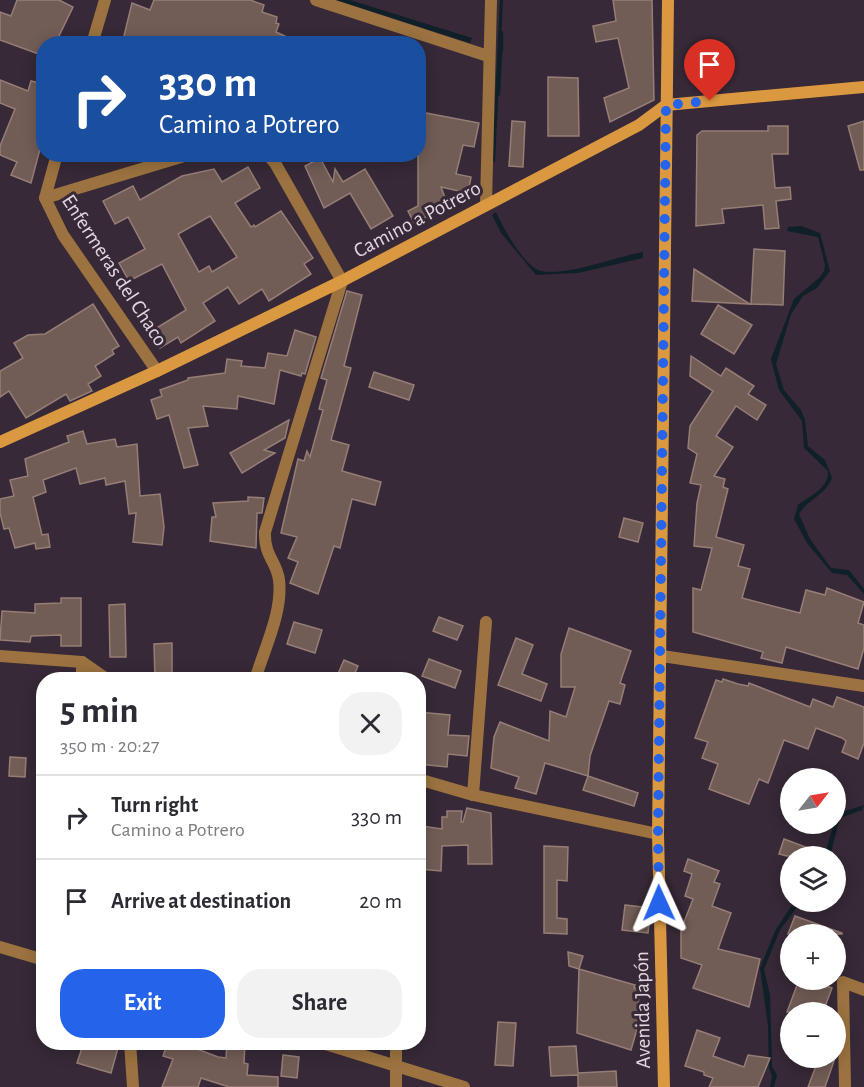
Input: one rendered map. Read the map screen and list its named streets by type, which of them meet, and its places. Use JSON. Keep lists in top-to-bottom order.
{
  "streets": {
    "street": ["Camino a Potrero", "Enfermeras del Chaco", "Avenida Japón"]
  },
  "crossings": [
    ["Camino a Potrero", "Enfermeras del Chaco"],
    ["Camino a Potrero", "Avenida Japón"]
  ],
  "north": "top right",
  "page": {
    "turn": ["330 m", "Camino a Potrero"],
    "heading": ["5 min", "350 m · 20:27"],
    "map_buttons": ["+", "−"],
    "list": [
      {
        "name": "Turn right",
        "note": "Camino a Potrero",
        "value": "330 m"
      },
      {
        "name": "Arrive at destination",
        "value": "20 m"
      }
    ],
    "buttons": ["Exit", "Share"]
  }
}
